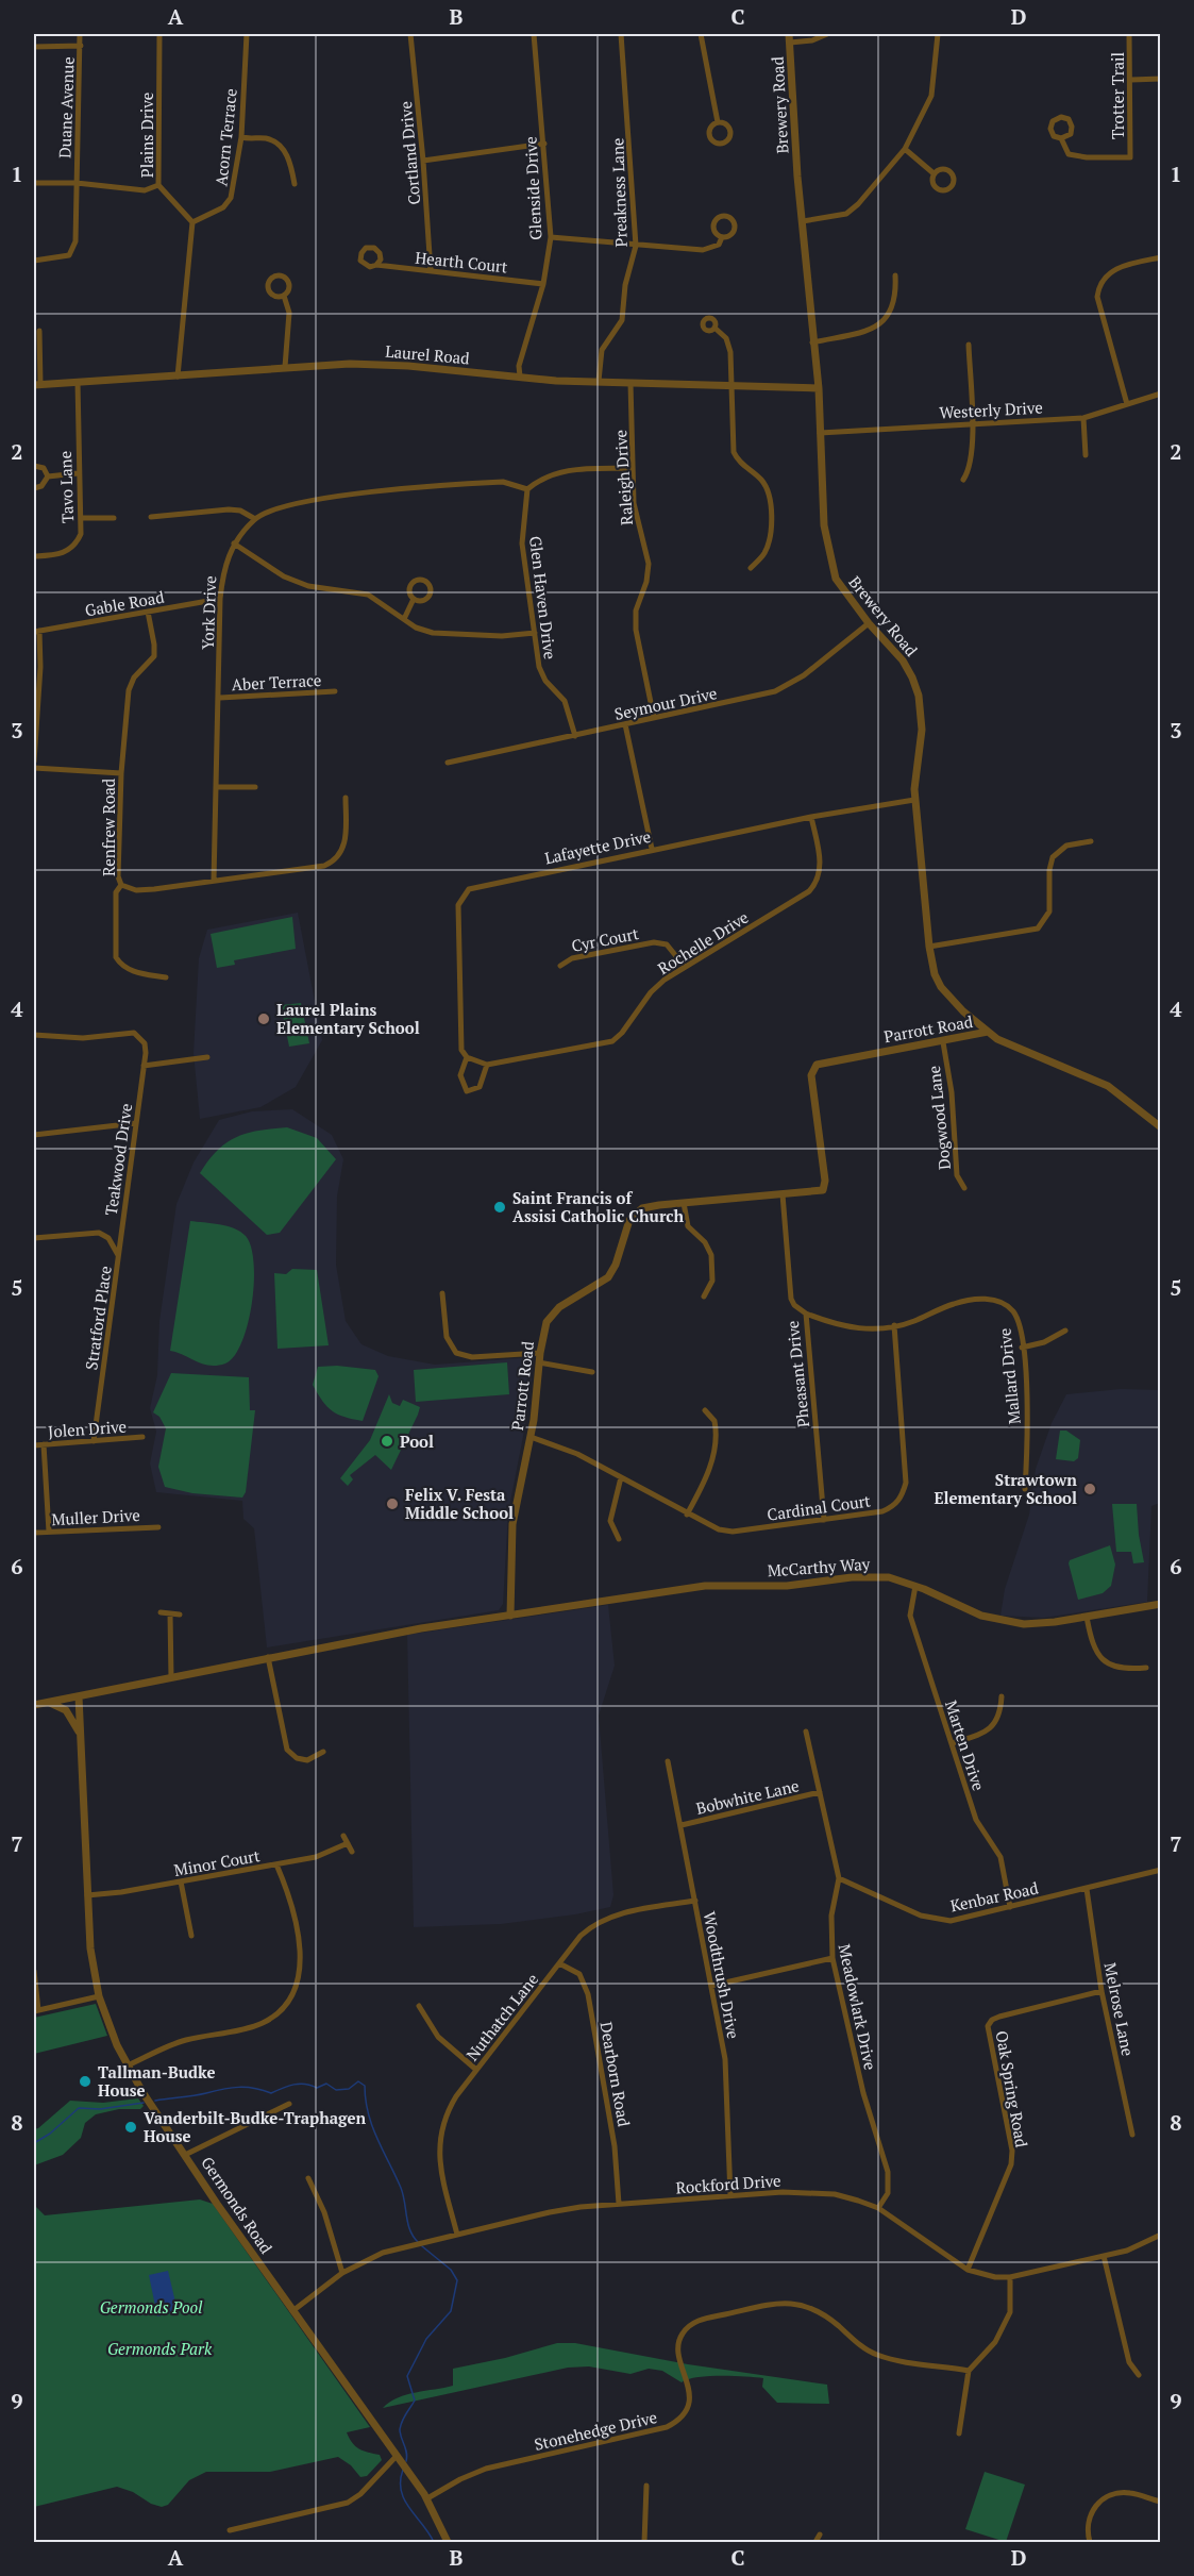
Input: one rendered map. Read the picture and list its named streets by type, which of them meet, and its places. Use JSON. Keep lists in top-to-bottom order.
{
  "streets": {
    "street": [
      "Trotter Trail",
      "Brewery Road",
      "Duane Avenue",
      "Plains Drive",
      "Acorn Terrace",
      "Cortland Drive",
      "Glenside Drive",
      "Preakness Lane",
      "Hearth Court",
      "Laurel Road",
      "Westerly Drive",
      "Raleigh Drive",
      "Tavo Lane",
      "Glen Haven Drive",
      "Gable Road",
      "York Drive",
      "Aber Terrace",
      "Seymour Drive",
      "Renfrew Road",
      "Lafayette Drive",
      "Cyr Court",
      "Rochelle Drive",
      "Parrott Road",
      "Dogwood Lane",
      "Teakwood Drive",
      "Stratford Place",
      "Pheasant Drive",
      "Mallard Drive",
      "Jolen Drive",
      "Cardinal Court",
      "Muller Drive",
      "McCarthy Way",
      "Marten Drive",
      "Bobwhite Lane",
      "Minor Court",
      "Kenbar Road",
      "Woodthrush Drive",
      "Meadowlark Drive",
      "Melrose Lane",
      "Nuthatch Lane",
      "Dearborn Road",
      "Oak Spring Road",
      "Rockford Drive",
      "Germonds Road",
      "Stonehedge Drive"
    ]
  },
  "crossings": [
    ["Brewery Road", "Laurel Road"],
    ["Brewery Road", "Westerly Drive"],
    ["Brewery Road", "Seymour Drive"],
    ["Brewery Road", "Lafayette Drive"],
    ["Brewery Road", "Parrott Road"],
    ["Plains Drive", "Acorn Terrace"],
    ["Cortland Drive", "Hearth Court"],
    ["Glenside Drive", "Hearth Court"],
    ["Glenside Drive", "Laurel Road"],
    ["Preakness Lane", "Laurel Road"],
    ["Laurel Road", "Raleigh Drive"],
    ["Laurel Road", "Tavo Lane"],
    ["Raleigh Drive", "Seymour Drive"],
    ["Glen Haven Drive", "York Drive"],
    ["Glen Haven Drive", "Seymour Drive"],
    ["Gable Road", "York Drive"],
    ["Gable Road", "Renfrew Road"],
    ["York Drive", "Aber Terrace"],
    ["York Drive", "Renfrew Road"],
    ["Lafayette Drive", "Rochelle Drive"],
    ["Cyr Court", "Rochelle Drive"],
    ["Parrott Road", "Dogwood Lane"],
    ["Parrott Road", "Pheasant Drive"],
    ["Parrott Road", "Cardinal Court"],
    ["Parrott Road", "McCarthy Way"],
    ["Teakwood Drive", "Stratford Place"],
    ["Stratford Place", "Jolen Drive"],
    ["Pheasant Drive", "Cardinal Court"],
    ["Mallard Drive", "Cardinal Court"],
    ["McCarthy Way", "Marten Drive"],
    ["Marten Drive", "Kenbar Road"],
    ["Bobwhite Lane", "Woodthrush Drive"],
    ["Bobwhite Lane", "Meadowlark Drive"],
    ["Minor Court", "Germonds Road"],
    ["Kenbar Road", "Meadowlark Drive"],
    ["Kenbar Road", "Melrose Lane"],
    ["Woodthrush Drive", "Nuthatch Lane"],
    ["Woodthrush Drive", "Rockford Drive"],
    ["Meadowlark Drive", "Rockford Drive"],
    ["Melrose Lane", "Oak Spring Road"],
    ["Nuthatch Lane", "Dearborn Road"],
    ["Nuthatch Lane", "Rockford Drive"],
    ["Dearborn Road", "Rockford Drive"],
    ["Oak Spring Road", "Rockford Drive"],
    ["Rockford Drive", "Germonds Road"],
    ["Germonds Road", "Stonehedge Drive"]
  ],
  "parks": ["Germonds Pool", "Germonds Park"],
  "places": [
    "Laurel Plains Elementary School",
    "Saint Francis of Assisi Catholic Church",
    "Pool",
    "Strawtown Elementary School",
    "Felix V. Festa Middle School",
    "Tallman-Budke House",
    "Vanderbilt-Budke-Traphagen House"
  ],
  "grid": {
    "columns": [
      "A",
      "B",
      "C",
      "D"
    ],
    "rows": [
      "1",
      "2",
      "3",
      "4",
      "5",
      "6",
      "7",
      "8",
      "9"
    ]
  }
}
